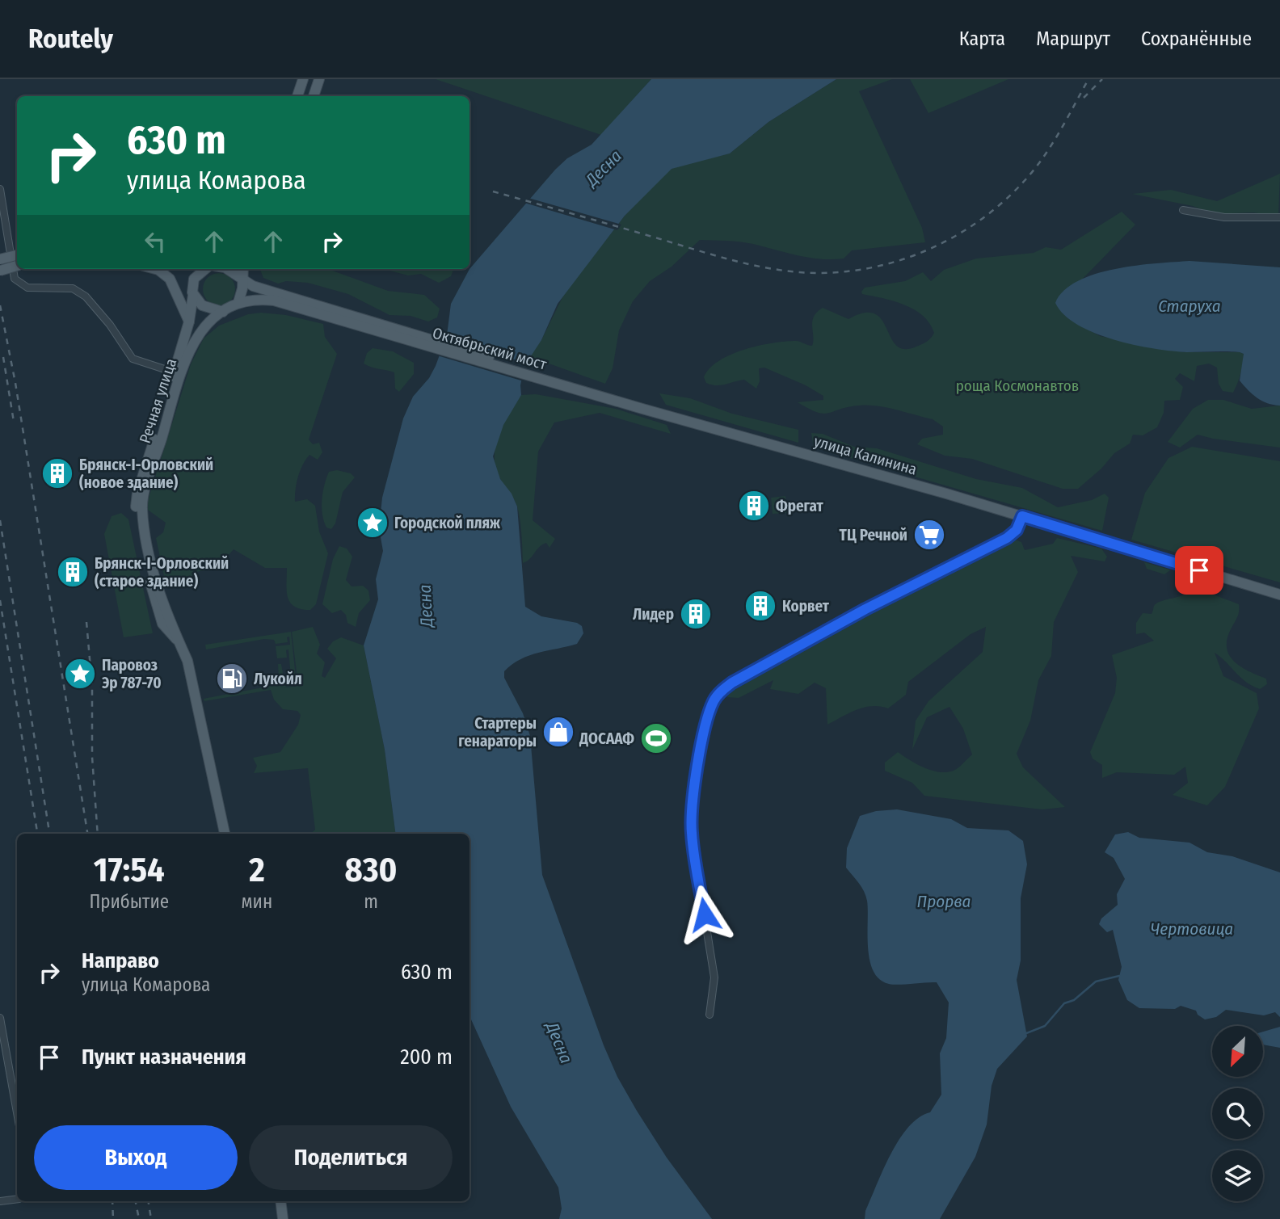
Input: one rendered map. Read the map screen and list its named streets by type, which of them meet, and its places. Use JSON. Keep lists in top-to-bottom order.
{
  "streets": {
    "main road": ["Октябрьский мост", "Речная улица", "улица Калинина"]
  },
  "crossings": [
    ["Октябрьский мост", "улица Калинина"]
  ],
  "water": [
    "Десна",
    "Старуха",
    "Прорва",
    "Чертовица"
  ],
  "parks": ["роща Космонавтов"],
  "places": {
    "building": [
      "Брянск-I-Орловский (новое здание)",
      "Фрегат",
      "Брянск-I-Орловский (старое здание)",
      "Корвет",
      "Лидер"
    ],
    "place": ["Городской пляж", "Паровоз Эр 787-70"],
    "supermarket": ["ТЦ Речной"],
    "fuel station": ["Лукойл"],
    "shop": ["Стартеры генараторы"],
    "sports": ["ДОСААФ"]
  },
  "north": "bottom left",
  "page": {
    "header": "Routely",
    "nav": ["Карта", "Маршрут", "Сохранённые"],
    "turn": ["630 m", "улица Комарова"],
    "eta": [
      "17:54",
      "Прибытие",
      "2",
      "мин",
      "830",
      "m"
    ],
    "list": [
      {
        "name": "Направо",
        "note": "улица Комарова",
        "value": "630 m"
      },
      {
        "name": "Пункт назначения",
        "value": "200 m"
      }
    ],
    "buttons": ["Выход", "Поделиться"]
  }
}
